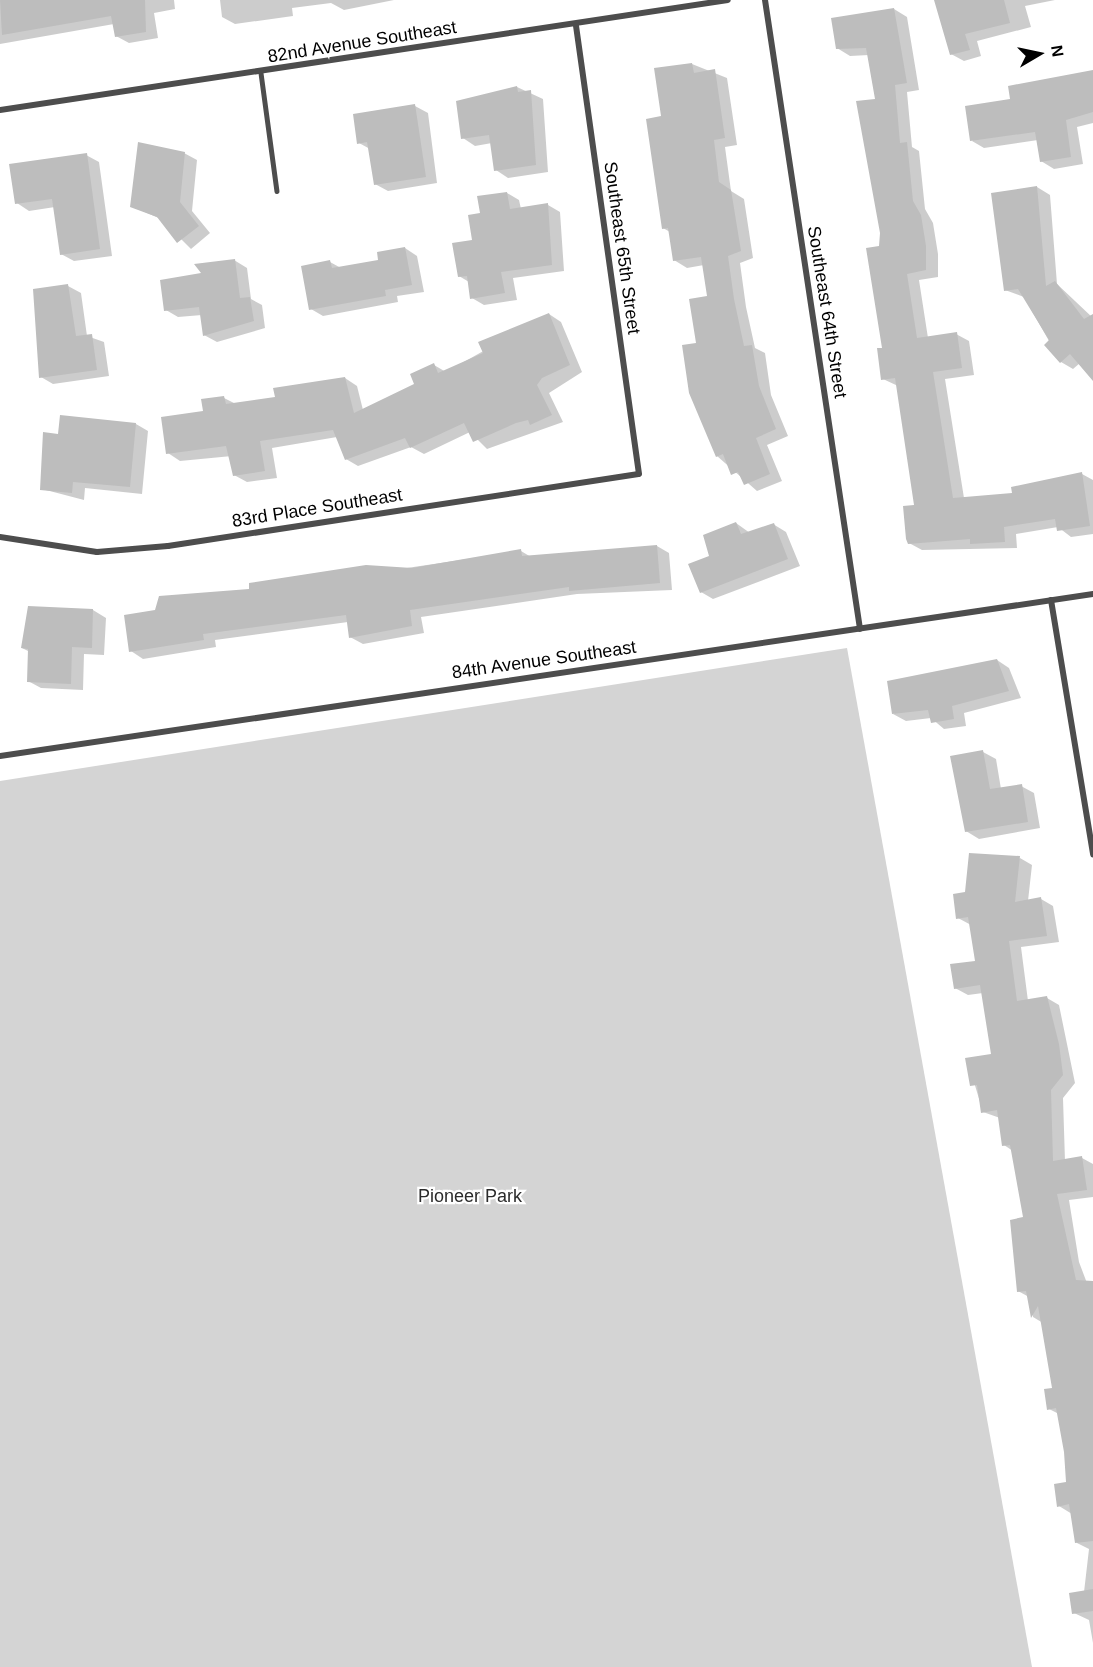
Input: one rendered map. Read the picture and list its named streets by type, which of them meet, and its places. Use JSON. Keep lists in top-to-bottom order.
{
  "streets": {
    "street": [
      "82nd Avenue Southeast",
      "Southeast 65th Street",
      "Southeast 64th Street",
      "83rd Place Southeast",
      "84th Avenue Southeast"
    ]
  },
  "crossings": [
    ["82nd Avenue Southeast", "Southeast 65th Street"],
    ["Southeast 65th Street", "83rd Place Southeast"],
    ["Southeast 64th Street", "84th Avenue Southeast"]
  ],
  "parks": ["Pioneer Park"],
  "north": "right"
}
